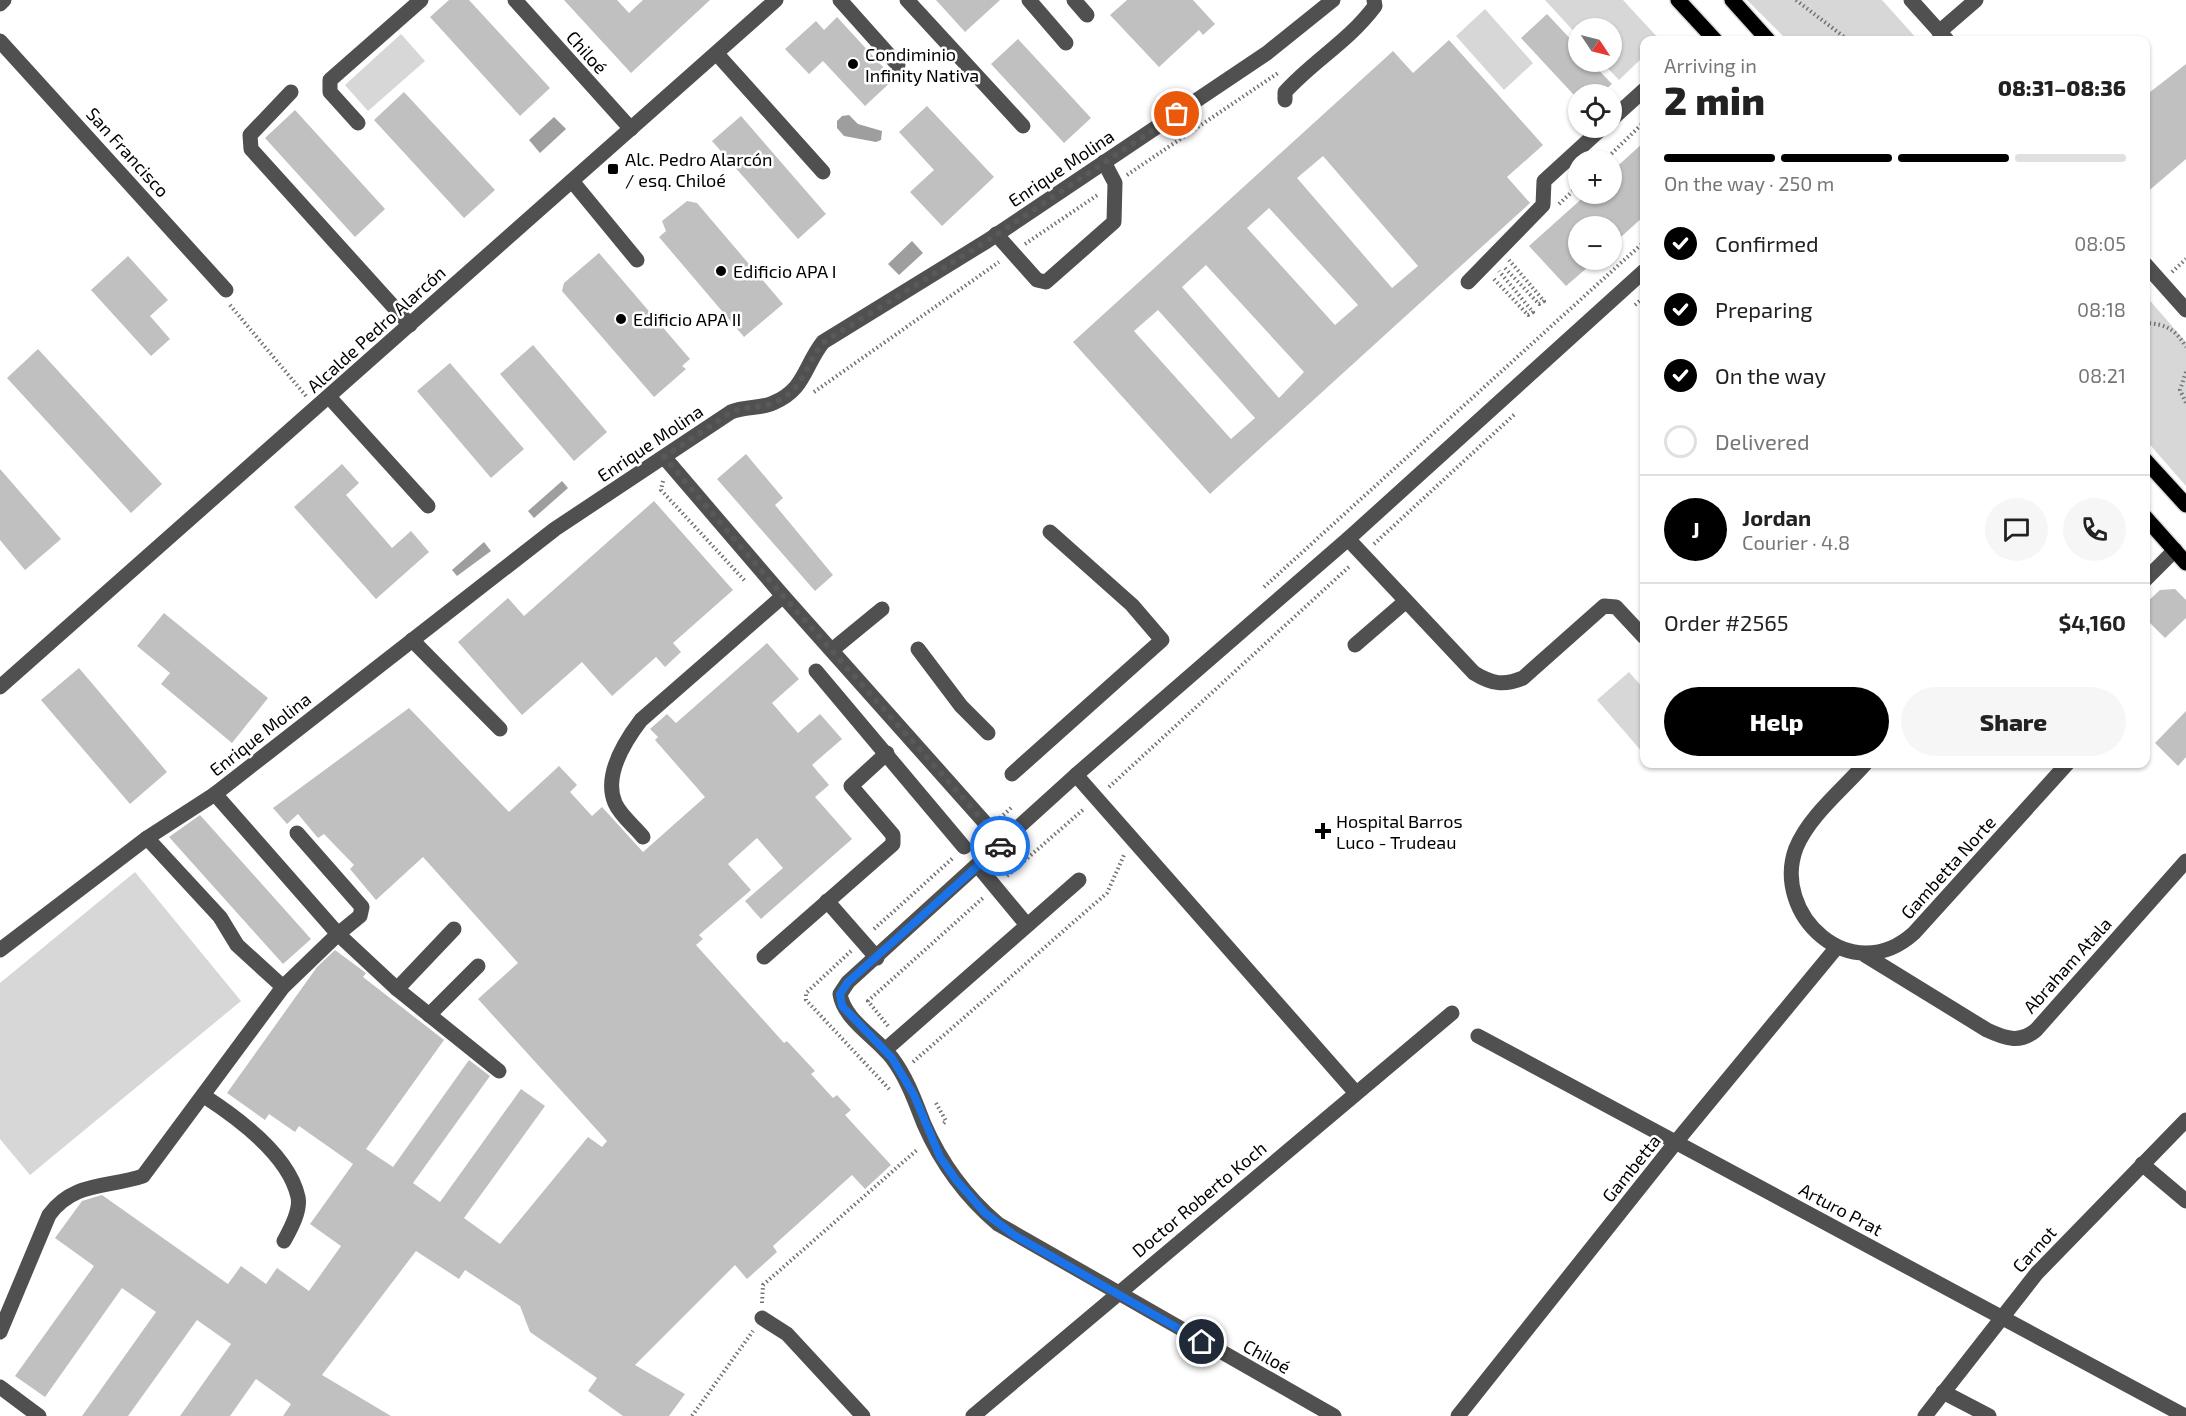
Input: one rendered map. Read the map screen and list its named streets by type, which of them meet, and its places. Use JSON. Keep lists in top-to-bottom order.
{
  "streets": {
    "street": [
      "Chiloé",
      "San Francisco",
      "Enrique Molina",
      "Alcalde Pedro Alarcón",
      "Gambetta Norte",
      "Abraham Atala",
      "Gambetta",
      "Doctor Roberto Koch",
      "Arturo Prat",
      "Carnot"
    ]
  },
  "crossings": [
    ["Chiloé", "Alcalde Pedro Alarcón"],
    ["Chiloé", "Doctor Roberto Koch"],
    ["Gambetta Norte", "Abraham Atala"],
    ["Gambetta", "Arturo Prat"],
    ["Arturo Prat", "Carnot"]
  ],
  "places": {
    "other": ["Condiminio Infinity Nativa", "Edificio APA I", "Edificio APA II"],
    "transit": ["Alc. Pedro Alarcón / esq. Chiloé"],
    "health": ["Hospital Barros Luco - Trudeau"]
  },
  "north": "bottom right",
  "page": {
    "map_buttons": ["+", "−"],
    "heading": ["2 min", "Arriving in", "08:31–08:36"],
    "panel": [
      "Jordan",
      "Courier · 4.8",
      "Order #2565",
      "$4,160"
    ],
    "bar": "On the way · 250 m",
    "list": [
      ["Confirmed", "08:05"],
      ["Preparing", "08:18"],
      ["On the way", "08:21"],
      "Delivered"
    ],
    "round": "J",
    "buttons": ["Help", "Share"]
  }
}
